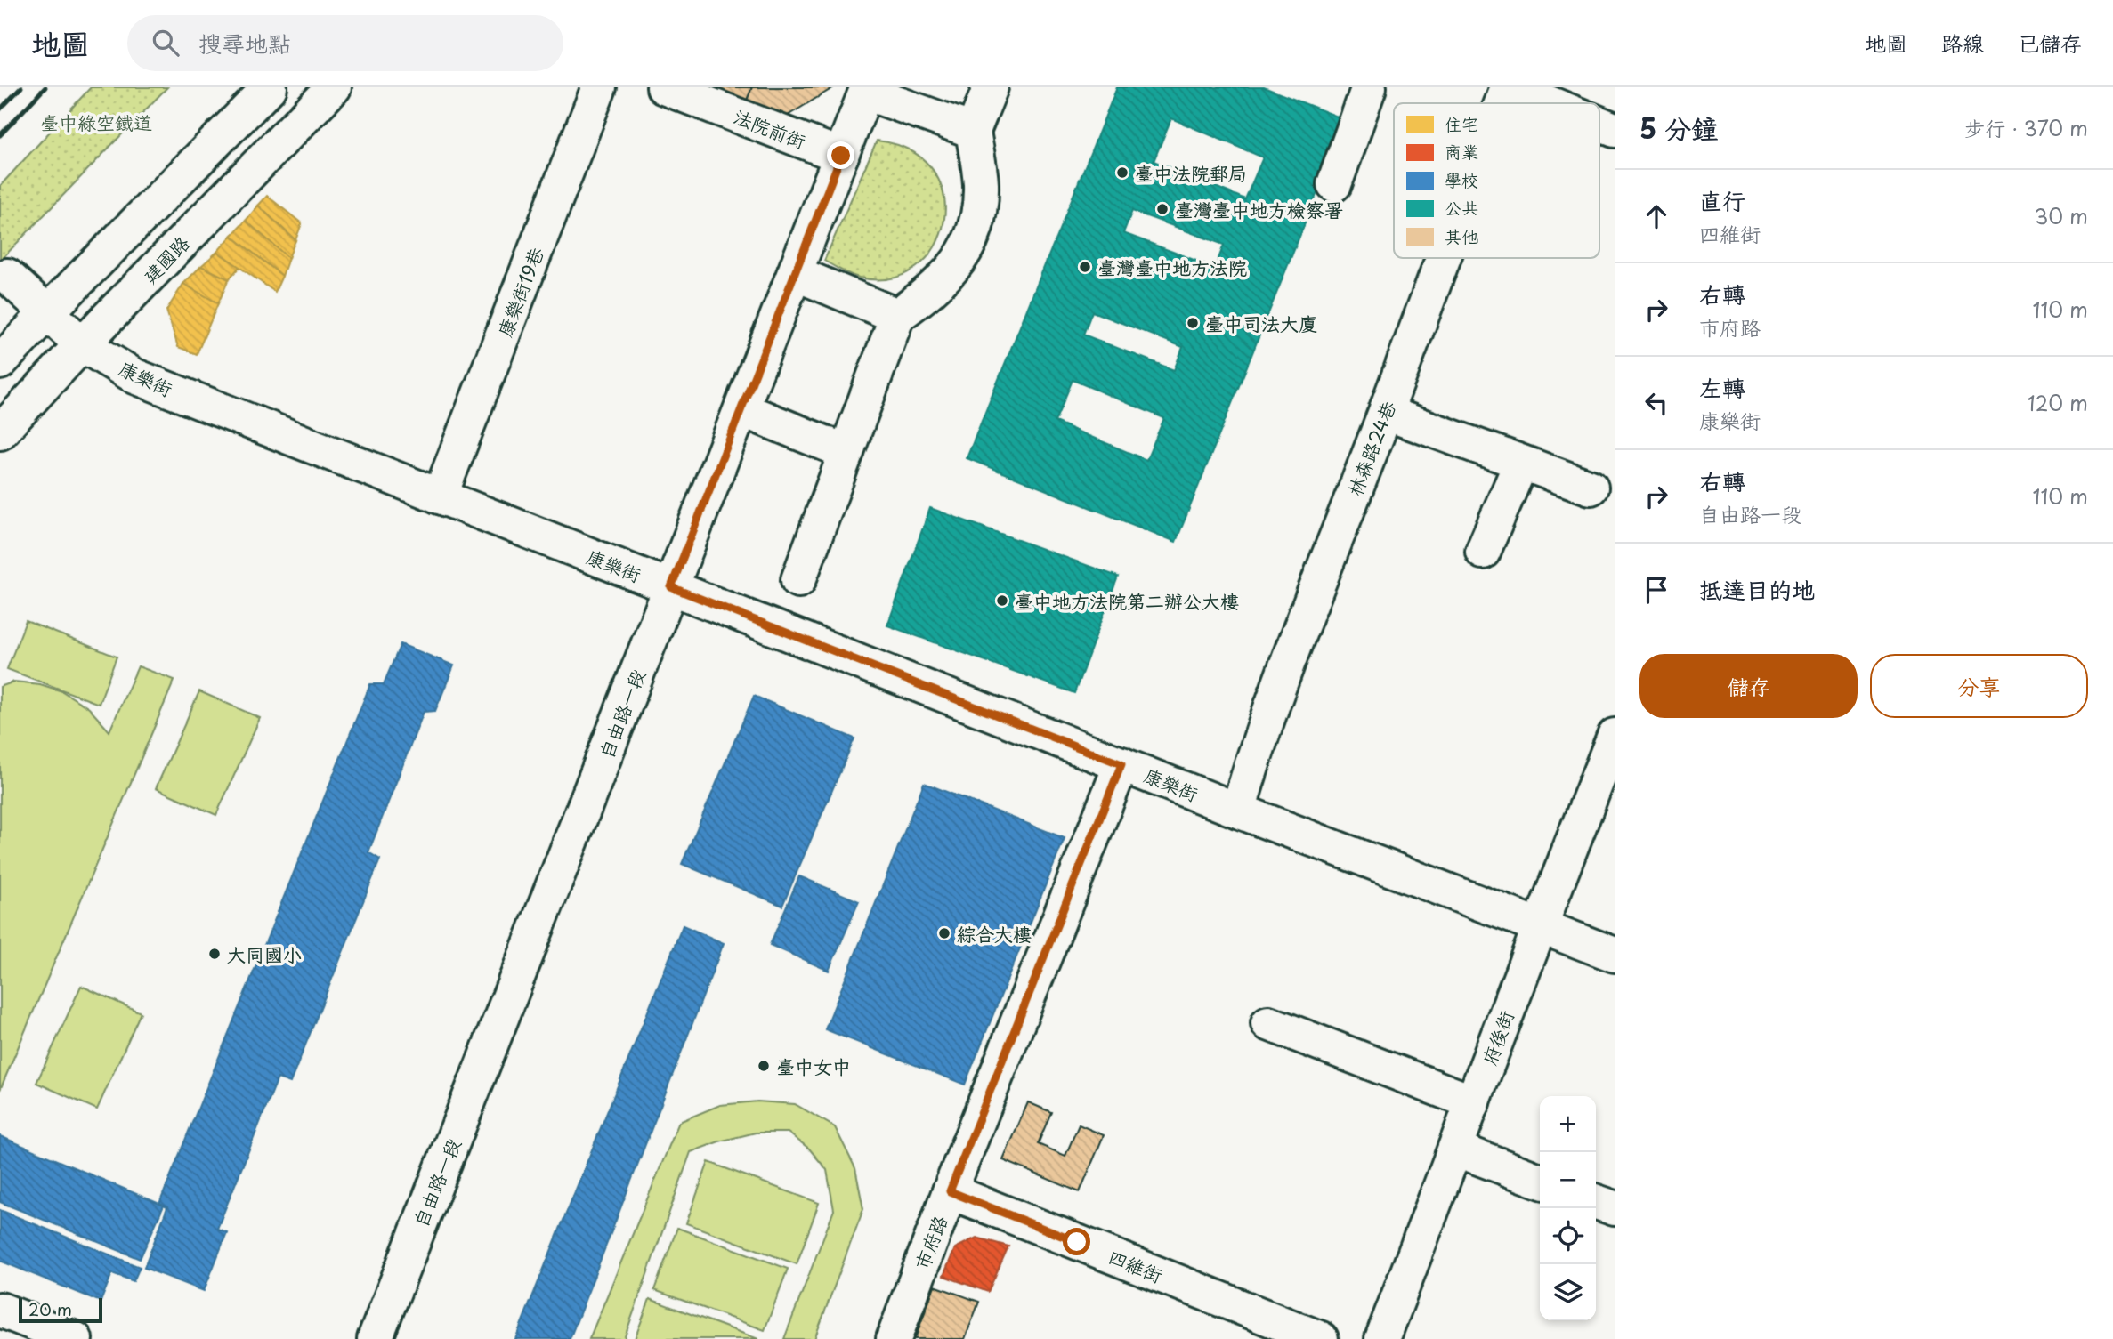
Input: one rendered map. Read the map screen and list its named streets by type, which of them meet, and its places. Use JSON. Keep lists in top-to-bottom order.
{
  "streets": {
    "street": [
      "法院前街",
      "建國路",
      "康樂街19巷",
      "康樂街",
      "林森路24巷",
      "自由路一段",
      "府後街",
      "市府路",
      "四維街"
    ]
  },
  "crossings": [
    ["法院前街", "自由路一段"],
    ["建國路", "康樂街"],
    ["康樂街19巷", "康樂街"],
    ["康樂街", "林森路24巷"],
    ["康樂街", "自由路一段"],
    ["康樂街", "府後街"],
    ["康樂街", "市府路"],
    ["市府路", "四維街"]
  ],
  "parks": ["臺中綠空鐵道"],
  "places": [
    "臺中法院郵局",
    "臺灣臺中地方檢察署",
    "臺灣臺中地方法院",
    "臺中司法大廈",
    "臺中地方法院第二辦公大樓",
    "綜合大樓",
    "大同國小",
    "臺中女中"
  ],
  "legend": [
    "住宅",
    "商業",
    "學校",
    "公共",
    "其他"
  ],
  "scale_bar": "20 m",
  "page": {
    "header": "地圖",
    "search": "搜尋地點",
    "nav": ["地圖", "路線", "已儲存"],
    "heading": ["5 分鐘", "步行 · 370 m"],
    "list": [
      ["直行", "四維街", "30 m"],
      ["右轉", "市府路", "110 m"],
      ["左轉", "康樂街", "120 m"],
      ["右轉", "自由路一段", "110 m"],
      "抵達目的地"
    ],
    "buttons": ["儲存", "分享"],
    "map_buttons": ["+", "−"],
    "scale": "20 m"
  }
}
